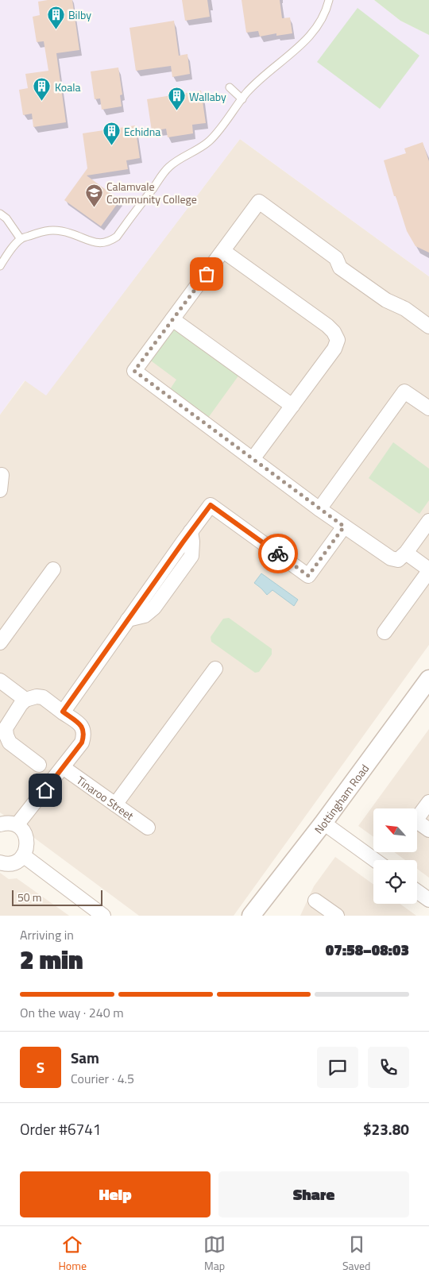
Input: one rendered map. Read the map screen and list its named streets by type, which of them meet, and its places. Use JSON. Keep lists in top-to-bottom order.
{
  "streets": {
    "street": ["Tinaroo Street", "Nottingham Road"]
  },
  "places": {
    "building": [
      "Bilby",
      "Koala",
      "Wallaby",
      "Echidna"
    ],
    "school or university": ["Calamvale Community College"]
  },
  "scale_bar": "50 m",
  "north": "top left",
  "page": {
    "scale": "50 m",
    "heading": ["2 min", "Arriving in", "07:58–08:03"],
    "panel": [
      "Sam",
      "Courier · 4.5",
      "Order #6741",
      "$23.80"
    ],
    "bar": "On the way · 240 m",
    "round": "S",
    "buttons": ["Help", "Share"],
    "tabs": ["Home", "Map", "Saved"]
  }
}
